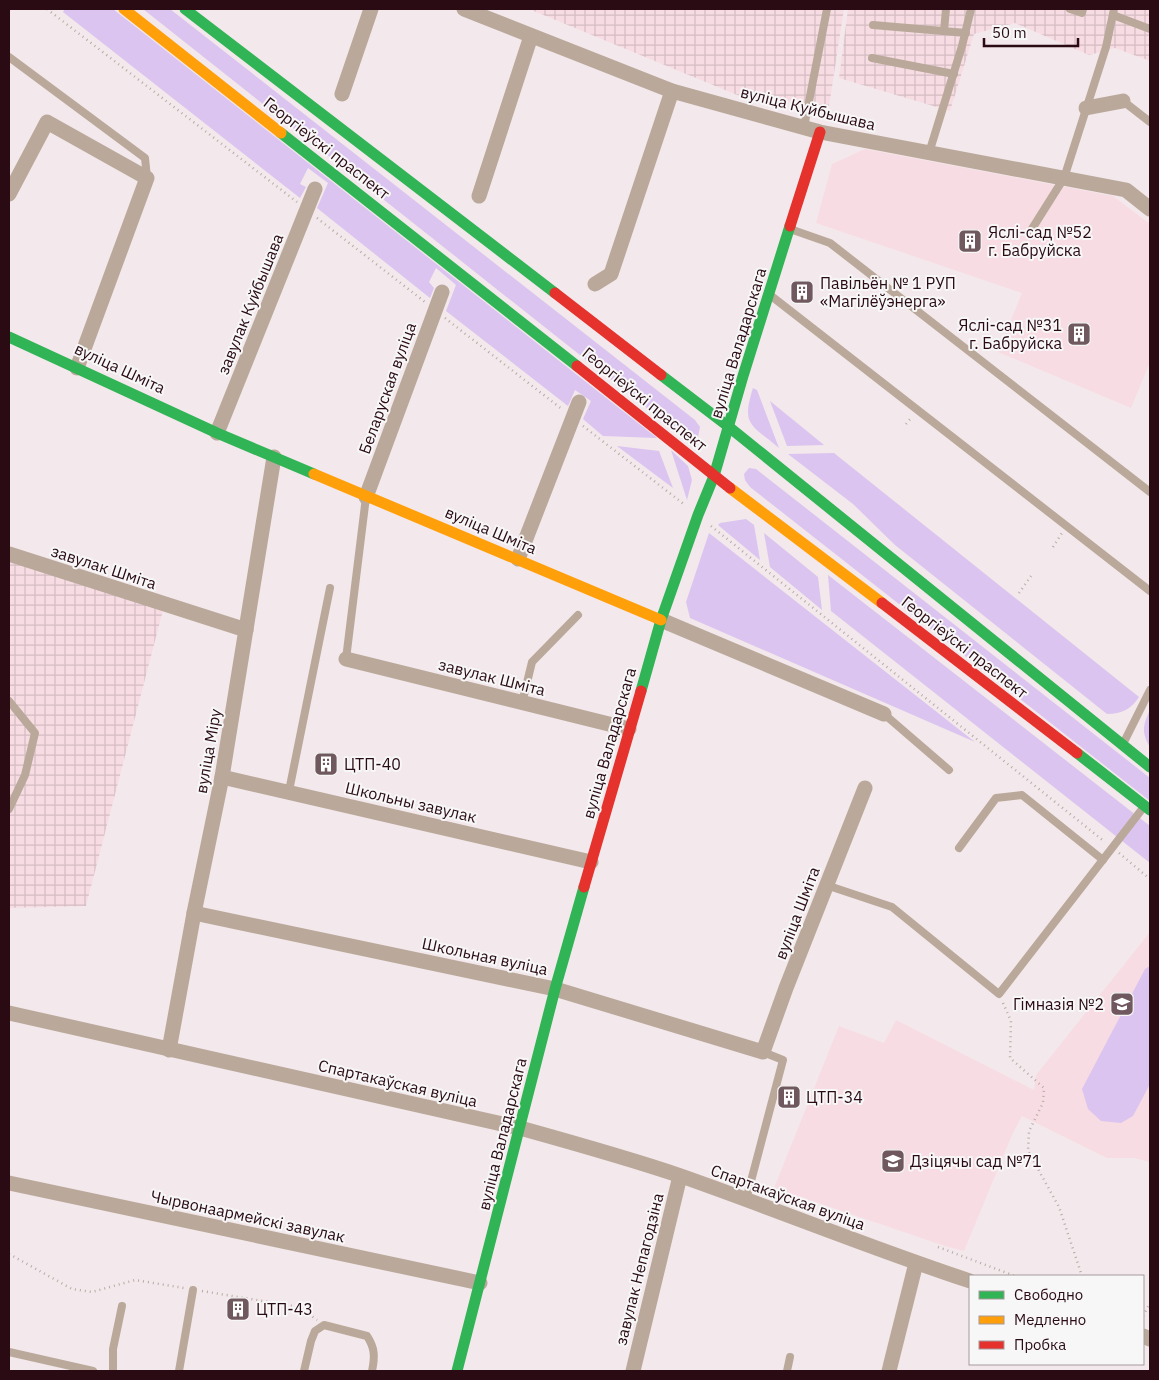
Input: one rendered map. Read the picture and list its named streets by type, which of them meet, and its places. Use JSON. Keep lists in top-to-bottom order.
{
  "streets": {
    "main road": ["Георгіеўскі праспект", "вуліца Валадарскага", "вуліца Шміта"],
    "street": [
      "вуліца Куйбышава",
      "завулак Куйбышава",
      "Беларуская вуліца",
      "завулак Шміта",
      "вуліца Міру",
      "Школьны завулак",
      "Школьная вуліца",
      "Спартакаўская вуліца",
      "Чырвонаармейскі завулак",
      "завулак Непагодзіна"
    ]
  },
  "crossings": [
    ["вуліца Куйбышава", "вуліца Валадарскага"],
    ["Георгіеўскі праспект", "вуліца Валадарскага"],
    ["завулак Куйбышава", "вуліца Шміта"],
    ["вуліца Валадарскага", "вуліца Шміта"],
    ["вуліца Валадарскага", "завулак Шміта"],
    ["вуліца Валадарскага", "Школьны завулак"],
    ["вуліца Валадарскага", "Школьная вуліца"],
    ["вуліца Валадарскага", "Спартакаўская вуліца"],
    ["вуліца Валадарскага", "Чырвонаармейскі завулак"],
    ["вуліца Шміта", "Беларуская вуліца"],
    ["вуліца Шміта", "вуліца Міру"],
    ["вуліца Шміта", "Школьная вуліца"],
    ["завулак Шміта", "вуліца Міру"],
    ["вуліца Міру", "Школьны завулак"],
    ["вуліца Міру", "Школьная вуліца"],
    ["вуліца Міру", "Спартакаўская вуліца"],
    ["Спартакаўская вуліца", "завулак Непагодзіна"]
  ],
  "places": {
    "building": [
      "Яслі-сад №52 г. Бабруйска",
      "Павільён № 1 РУП «Магілёўэнерга»",
      "Яслі-сад №31 г. Бабруйска",
      "ЦТП-40",
      "ЦТП-34",
      "ЦТП-43"
    ],
    "school or university": ["Гімназія №2", "Дзіцячы сад №71"]
  },
  "legend": ["Свободно", "Медленно", "Пробка"],
  "scale_bar": "50 m"
}
